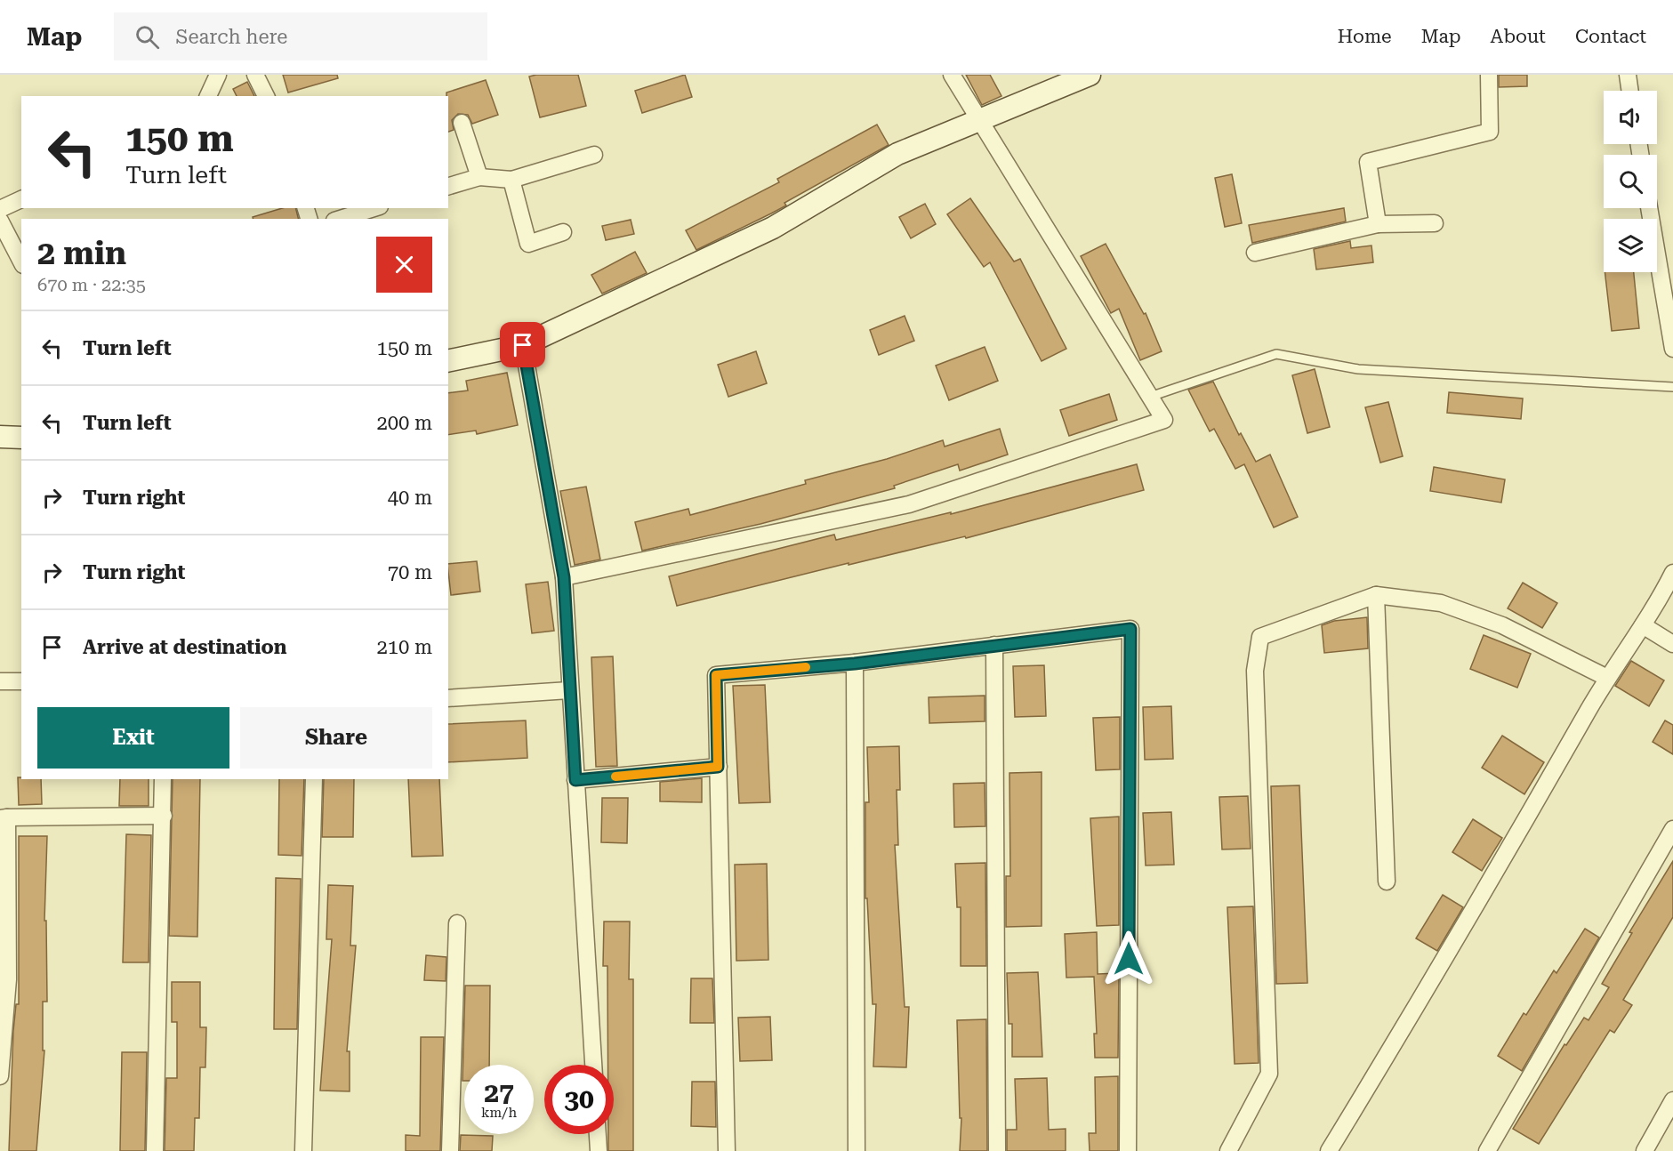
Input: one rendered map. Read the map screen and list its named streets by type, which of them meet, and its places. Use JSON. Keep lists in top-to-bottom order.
{
  "page": {
    "header": "Map",
    "search": "Search here",
    "nav": [
      "Home",
      "Map",
      "About",
      "Contact"
    ],
    "turn": ["150 m", "Turn left"],
    "heading": ["2 min", "670 m · 22:35"],
    "list": [
      {
        "name": "Turn left",
        "value": "150 m"
      },
      {
        "name": "Turn left",
        "value": "200 m"
      },
      {
        "name": "Turn right",
        "value": "40 m"
      },
      {
        "name": "Turn right",
        "value": "70 m"
      },
      {
        "name": "Arrive at destination",
        "value": "210 m"
      }
    ],
    "buttons": ["Exit", "Share"],
    "speed": "27 km/h",
    "limit": "30"
  }
}
